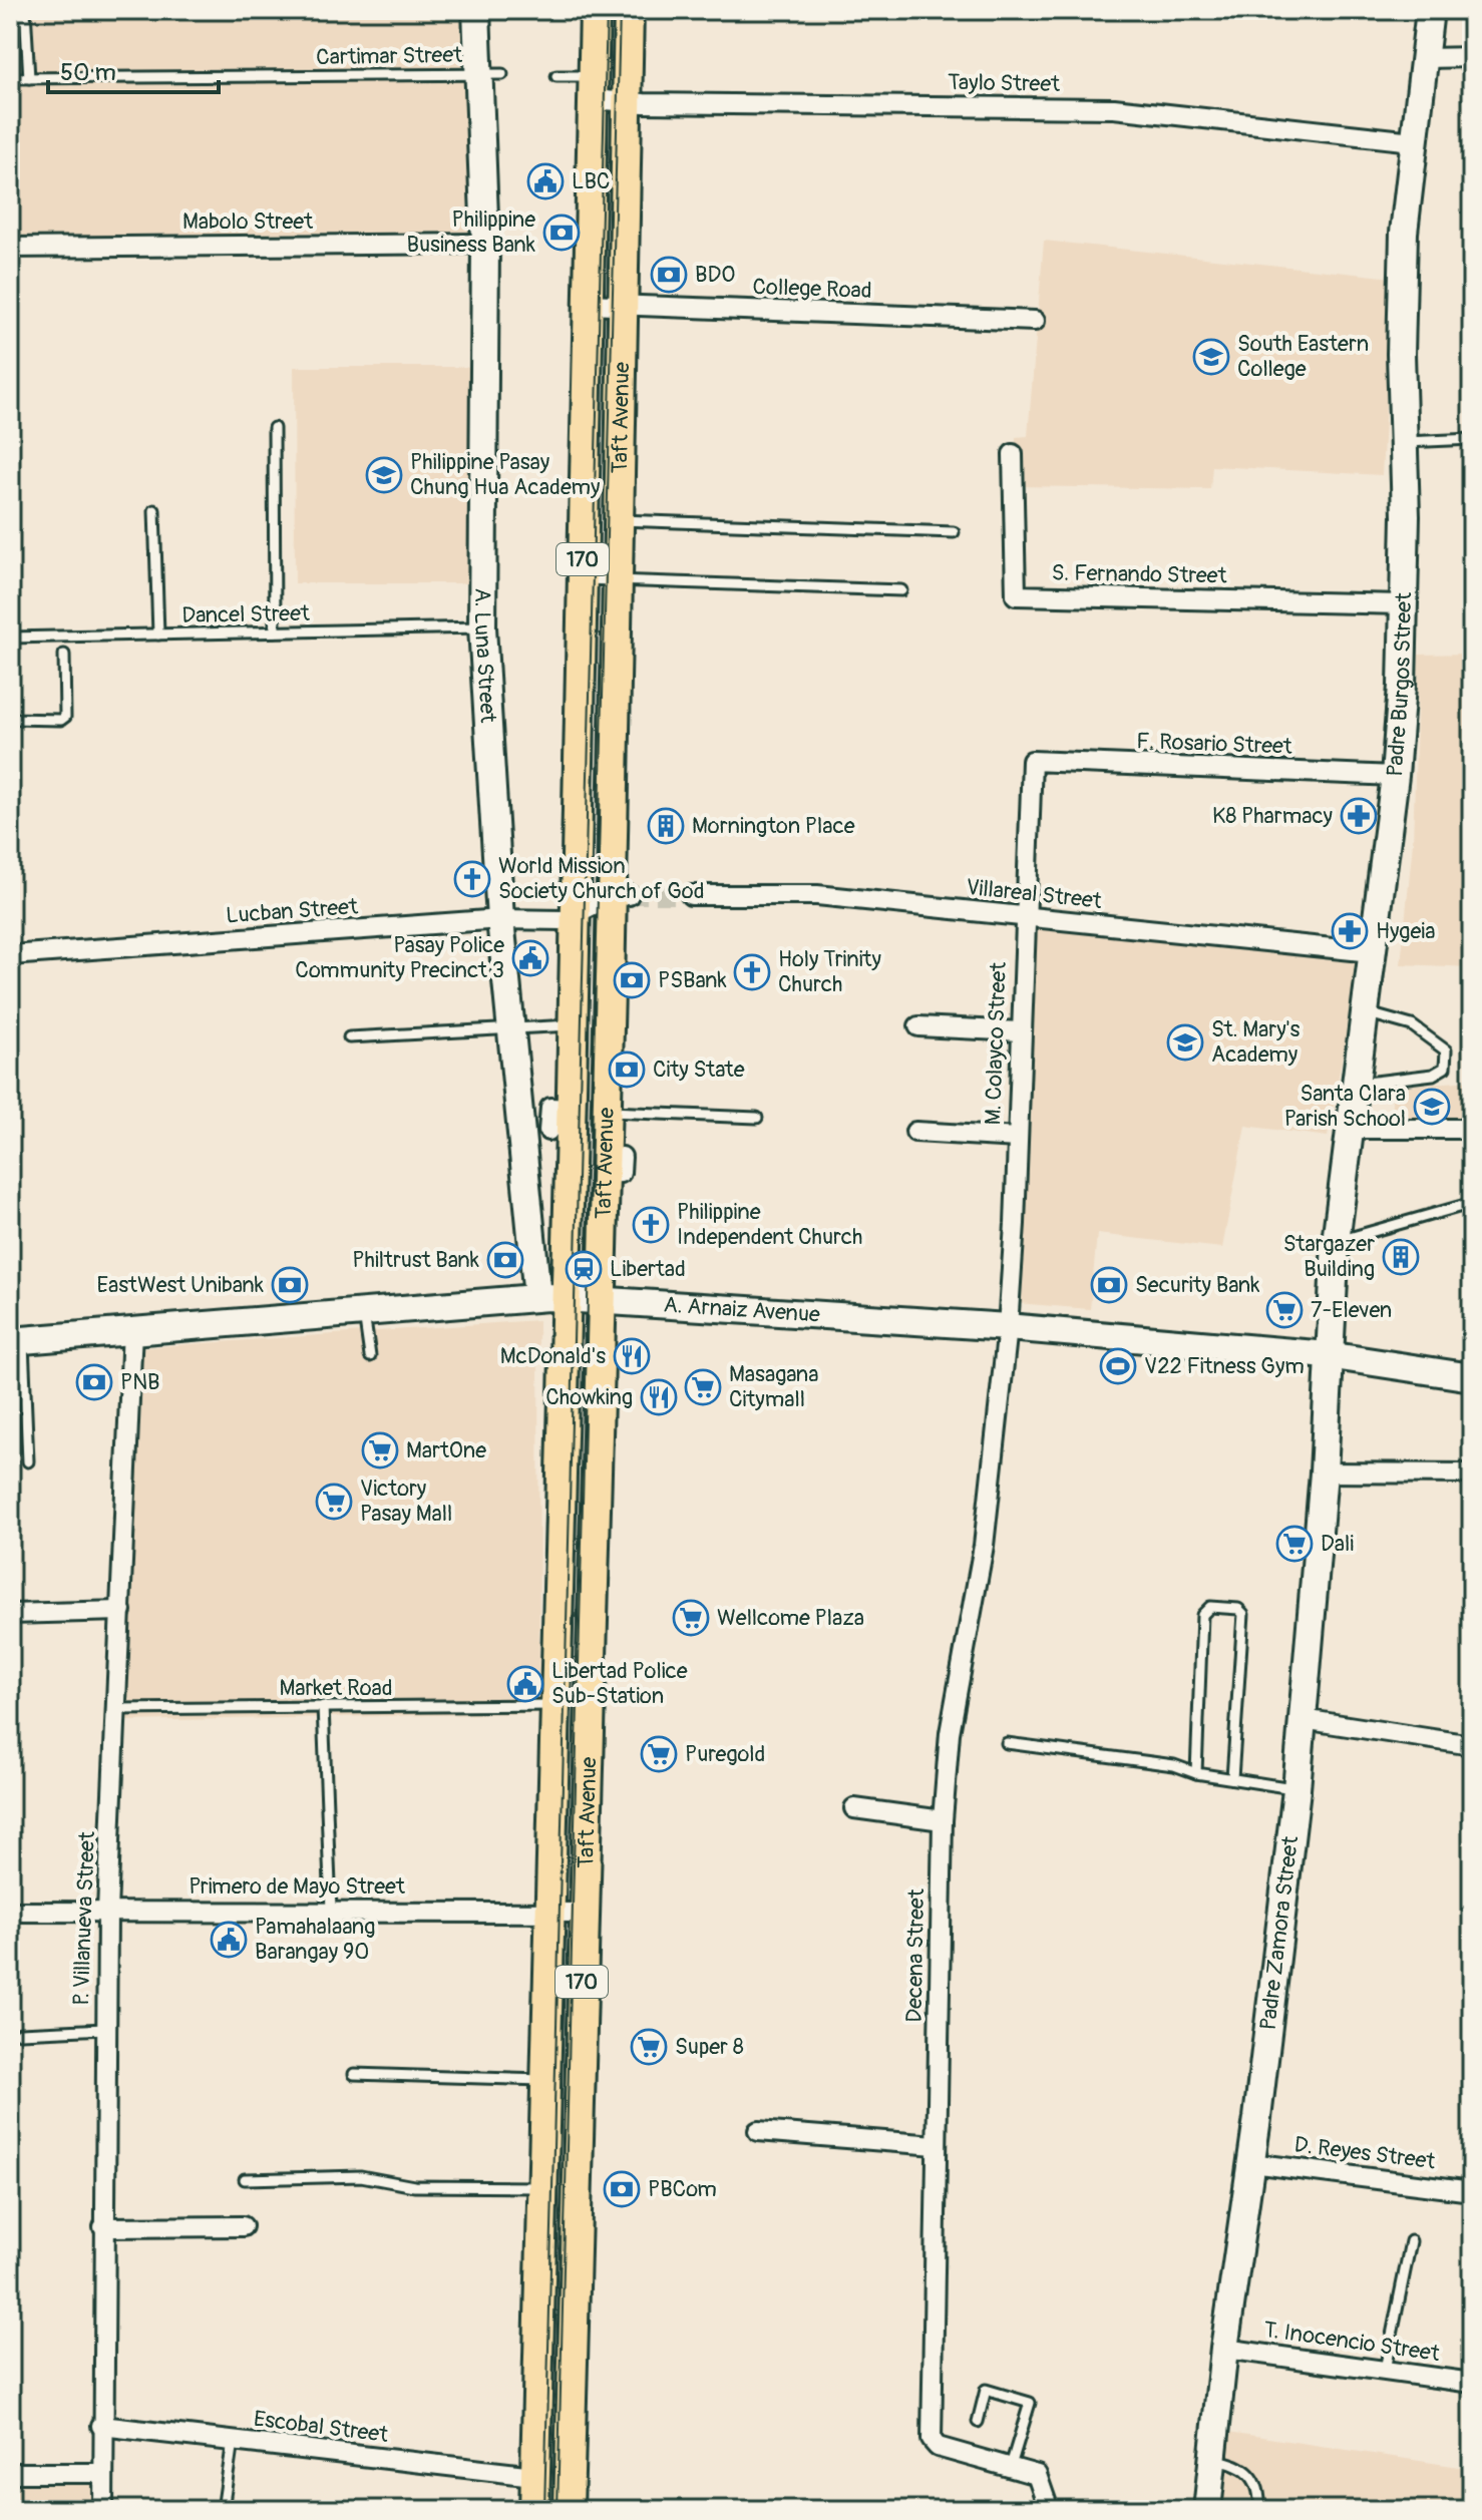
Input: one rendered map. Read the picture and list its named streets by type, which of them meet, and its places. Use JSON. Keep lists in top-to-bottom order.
{
  "streets": {
    "main road": ["Taft Avenue", "170"],
    "street": [
      "Taylo Street",
      "Mabolo Street",
      "College Road",
      "S. Fernando Street",
      "A. Luna Street",
      "Padre Burgos Street",
      "F. Rosario Street",
      "Villareal Street",
      "Lucban Street",
      "M. Colayco Street",
      "A. Arnaiz Avenue",
      "Primero de Mayo Street",
      "P. Villanueva Street",
      "Padre Zamora Street",
      "Decena Street",
      "D. Reyes Street",
      "T. Inocencio Street",
      "Escobal Street"
    ],
    "lane": ["Cartimar Street", "Dancel Street", "Market Road"]
  },
  "crossings": [
    ["Cartimar Street", "A. Luna Street"],
    ["Taylo Street", "Taft Avenue"],
    ["Taylo Street", "Padre Burgos Street"],
    ["Mabolo Street", "A. Luna Street"],
    ["College Road", "Taft Avenue"],
    ["Taft Avenue", "A. Luna Street"],
    ["Taft Avenue", "Lucban Street"],
    ["Taft Avenue", "A. Arnaiz Avenue"],
    ["Taft Avenue", "Market Road"],
    ["Taft Avenue", "Primero de Mayo Street"],
    ["Taft Avenue", "Escobal Street"],
    ["S. Fernando Street", "Padre Burgos Street"],
    ["Dancel Street", "A. Luna Street"],
    ["A. Luna Street", "Lucban Street"],
    ["A. Luna Street", "A. Arnaiz Avenue"],
    ["Padre Burgos Street", "F. Rosario Street"],
    ["Padre Burgos Street", "Villareal Street"],
    ["Padre Burgos Street", "A. Arnaiz Avenue"],
    ["Padre Burgos Street", "Padre Zamora Street"],
    ["F. Rosario Street", "M. Colayco Street"],
    ["Villareal Street", "M. Colayco Street"],
    ["M. Colayco Street", "A. Arnaiz Avenue"],
    ["M. Colayco Street", "Decena Street"],
    ["A. Arnaiz Avenue", "P. Villanueva Street"],
    ["A. Arnaiz Avenue", "Padre Zamora Street"],
    ["A. Arnaiz Avenue", "Decena Street"],
    ["Market Road", "P. Villanueva Street"],
    ["Primero de Mayo Street", "P. Villanueva Street"],
    ["P. Villanueva Street", "Escobal Street"],
    ["Padre Zamora Street", "D. Reyes Street"],
    ["Padre Zamora Street", "T. Inocencio Street"]
  ],
  "places": {
    "public building": [
      "LBC",
      "Pasay Police Community Precinct 3",
      "Libertad Police Sub-Station",
      "Pamahalaang Barangay 90"
    ],
    "bank": [
      "Philippine Business Bank",
      "BDO",
      "PSBank",
      "City State",
      "Philtrust Bank",
      "EastWest Unibank",
      "Security Bank",
      "PNB",
      "PBCom"
    ],
    "school or university": [
      "South Eastern College",
      "Philippine Pasay Chung Hua Academy",
      "St. Mary's Academy",
      "Santa Clara Parish School"
    ],
    "pharmacy": ["K8 Pharmacy", "Hygeia"],
    "building": ["Mornington Place", "Stargazer Building"],
    "church": ["World Mission Society Church of God", "Holy Trinity Church", "Philippine Independent Church"],
    "station": ["Libertad"],
    "supermarket": [
      "7-Eleven",
      "Masagana Citymall",
      "MartOne",
      "Victory Pasay Mall",
      "Dali",
      "Wellcome Plaza",
      "Puregold",
      "Super 8"
    ],
    "restaurant": ["McDonald's", "Chowking"],
    "sports": ["V22 Fitness Gym"]
  },
  "scale_bar": "50 m"
}
